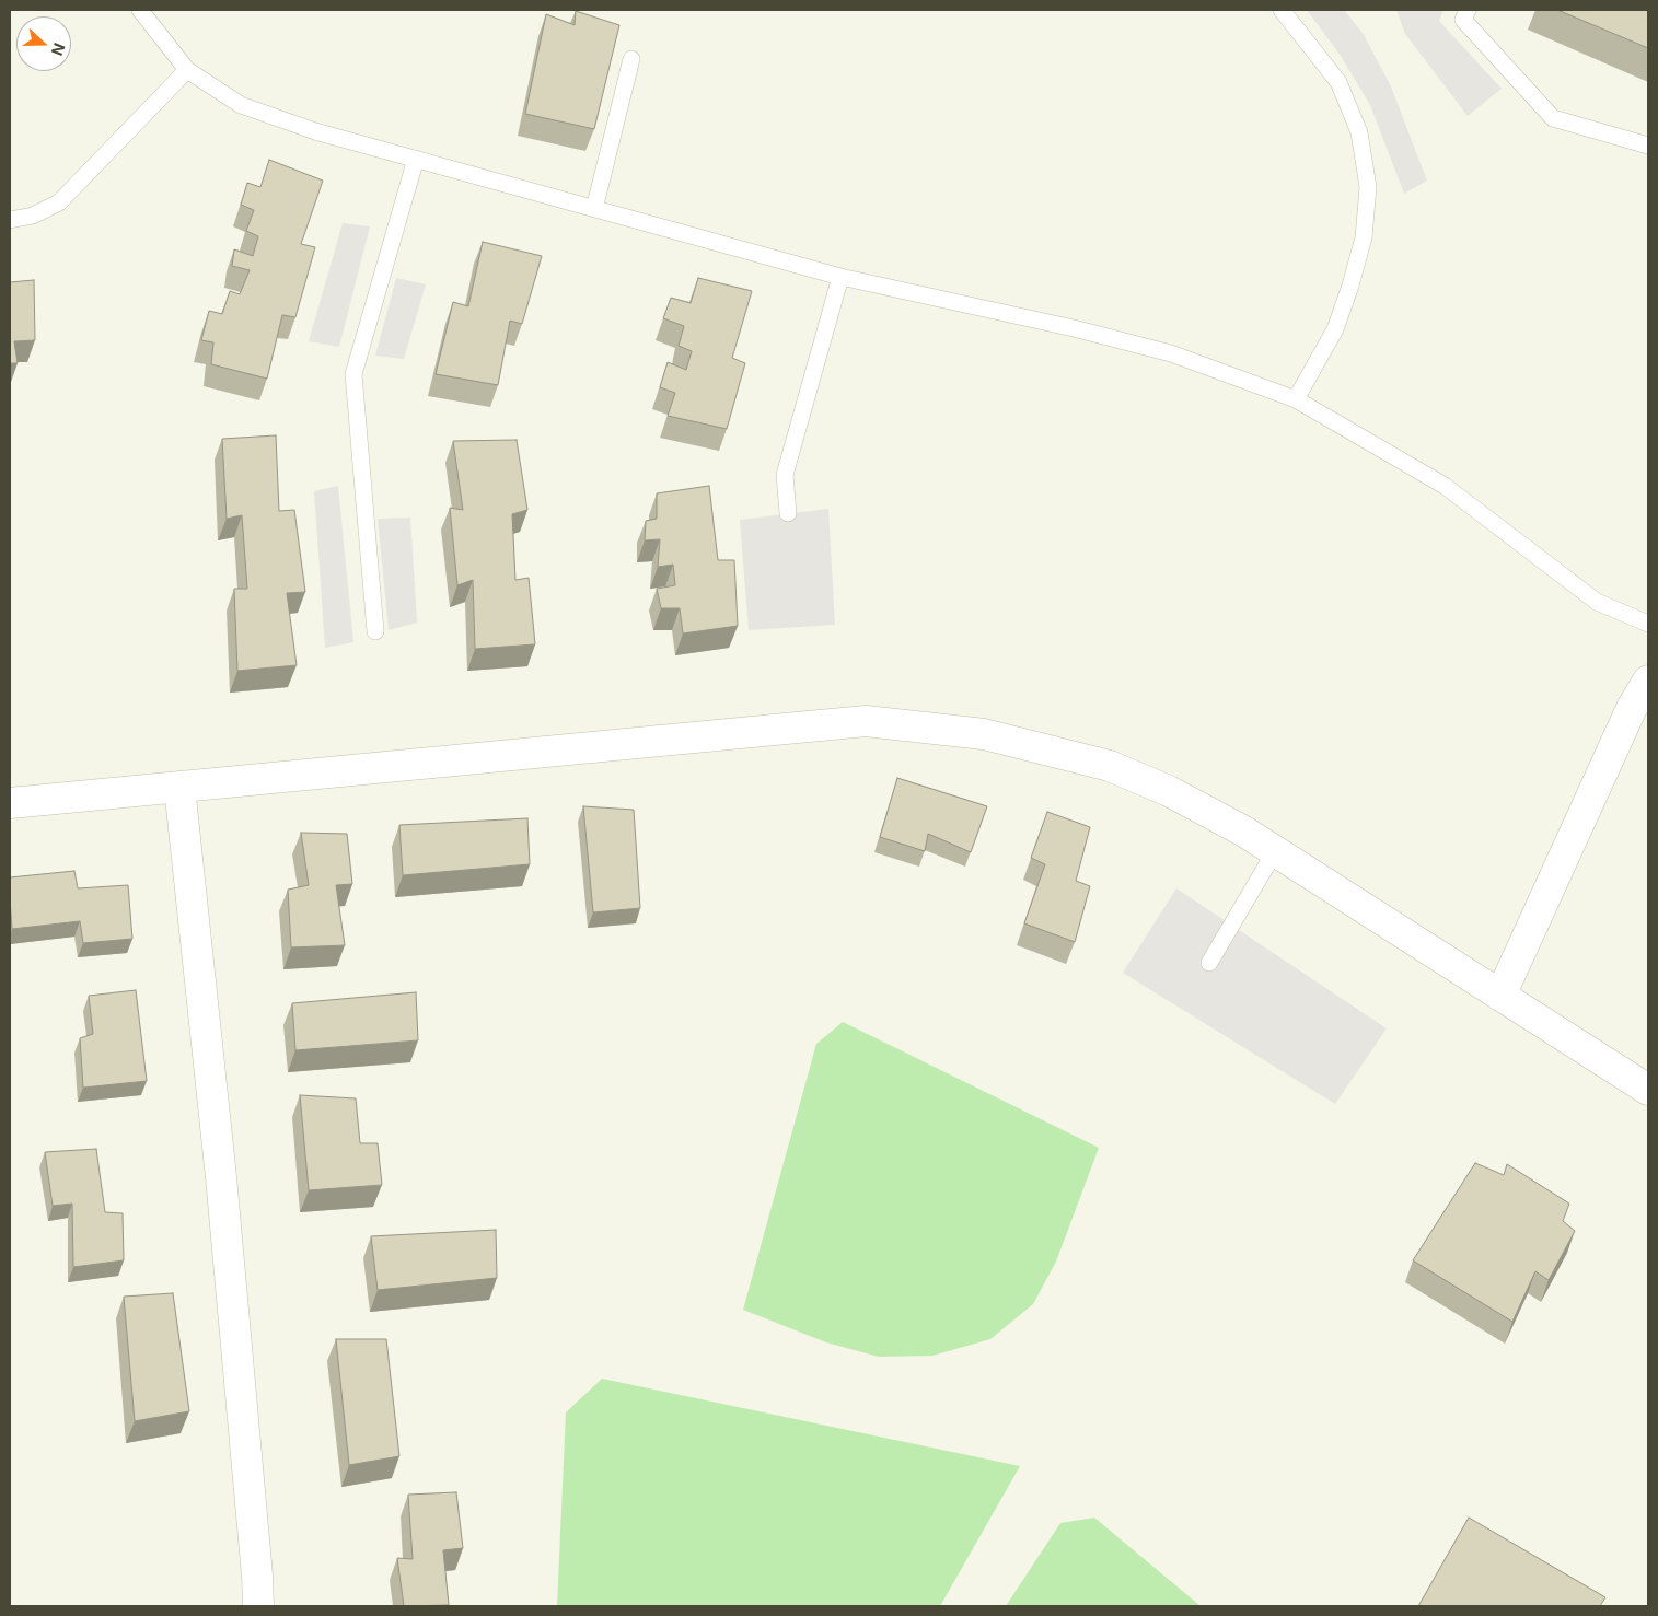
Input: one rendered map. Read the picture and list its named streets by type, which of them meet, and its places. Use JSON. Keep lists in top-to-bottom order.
{
  "north": "right"
}
